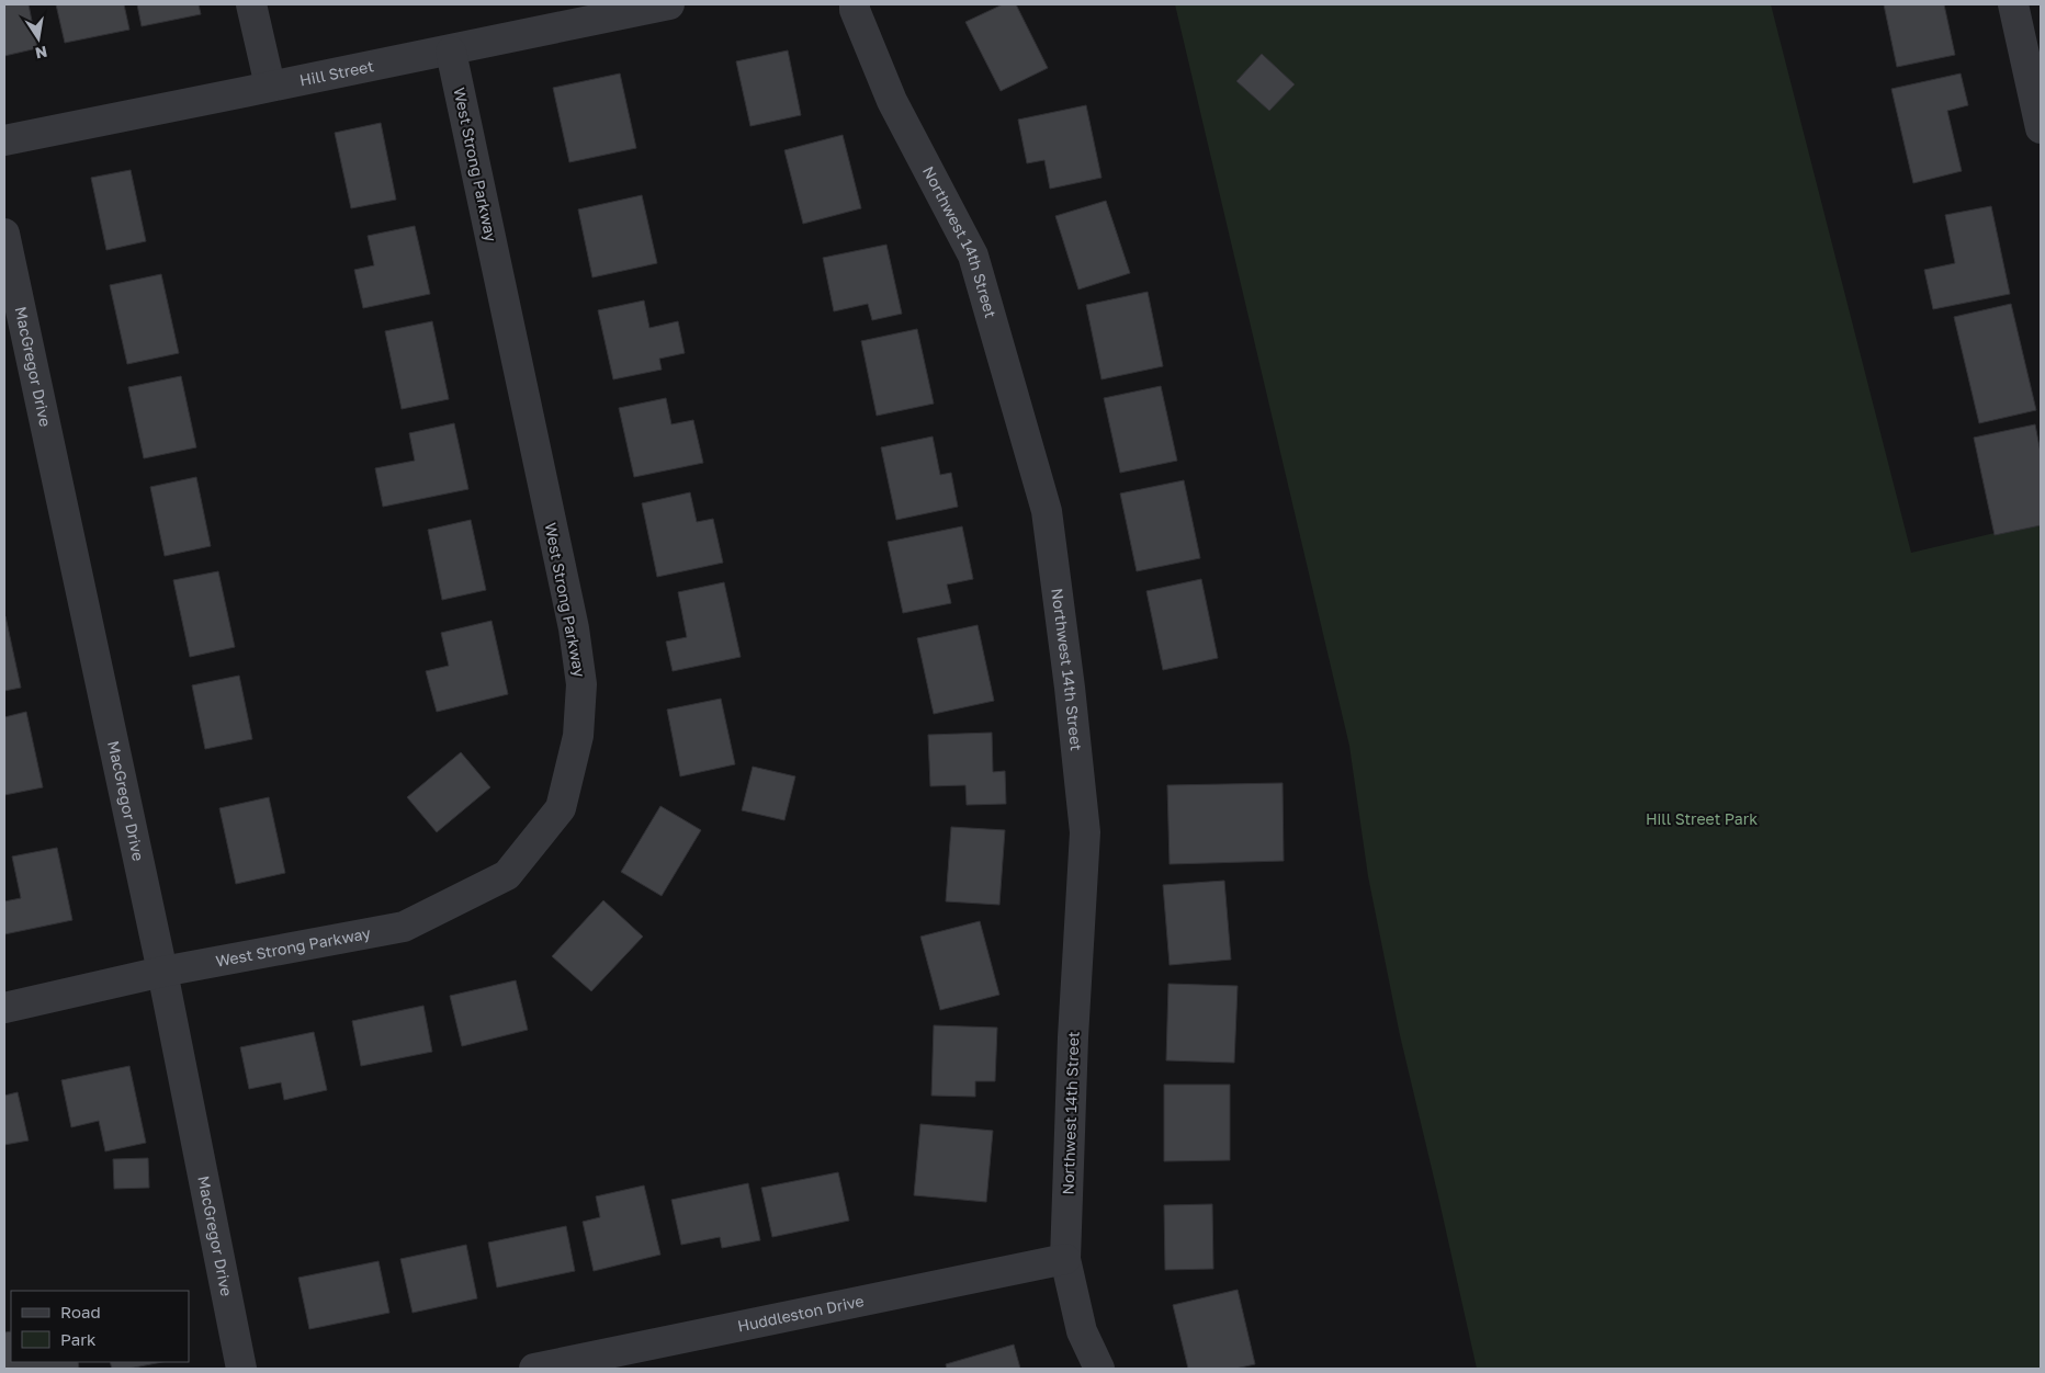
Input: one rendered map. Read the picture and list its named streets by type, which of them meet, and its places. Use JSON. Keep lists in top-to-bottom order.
{
  "streets": {
    "street": [
      "Hill Street",
      "West Strong Parkway",
      "Northwest 14th Street",
      "MacGregor Drive",
      "Huddleston Drive"
    ]
  },
  "crossings": [
    ["Hill Street", "West Strong Parkway"],
    ["West Strong Parkway", "MacGregor Drive"],
    ["Northwest 14th Street", "Huddleston Drive"]
  ],
  "parks": ["Hill Street Park"],
  "legend": ["Road", "Park"],
  "north": "bottom"
}
